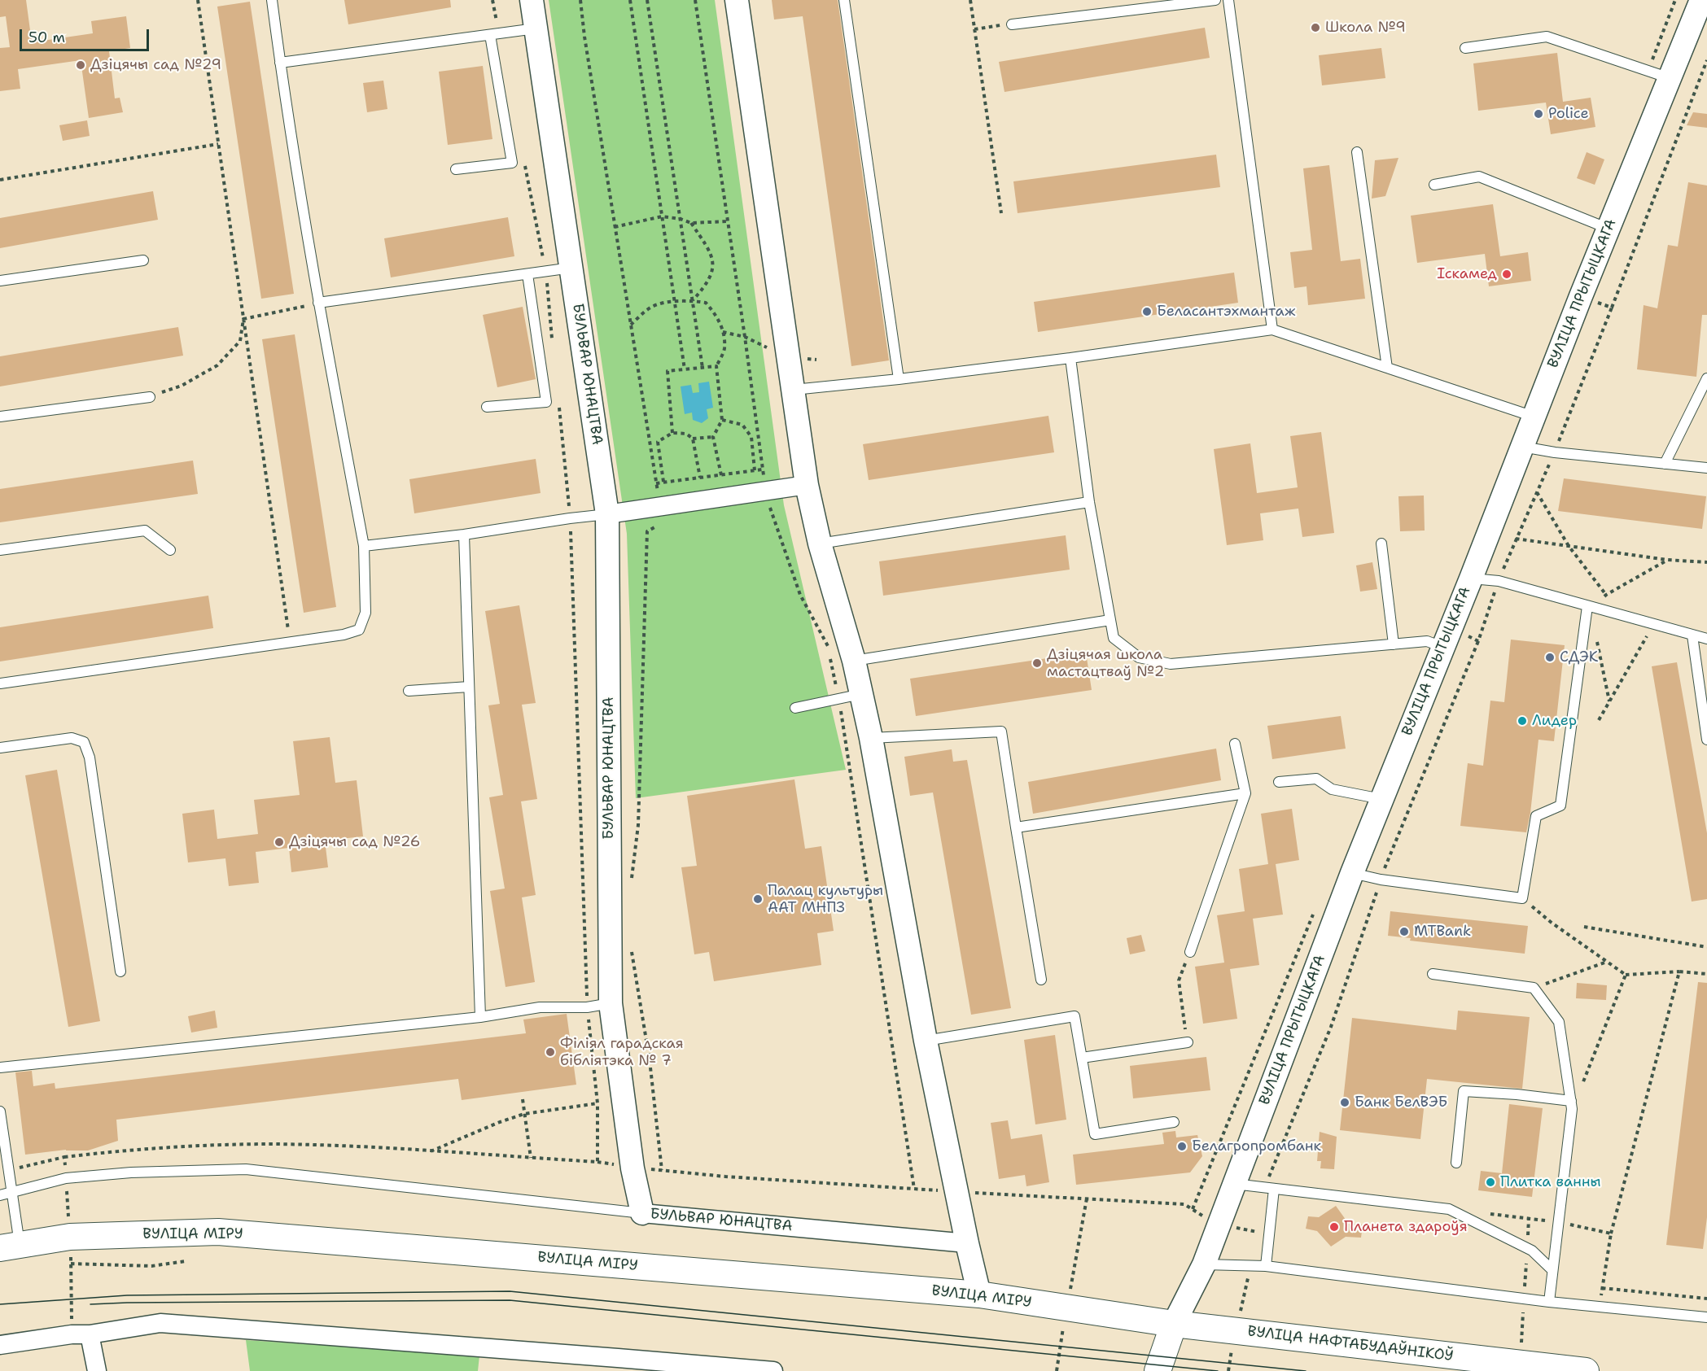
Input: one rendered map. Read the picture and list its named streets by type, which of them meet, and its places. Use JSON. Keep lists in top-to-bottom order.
{
  "streets": {
    "main road": ["ВУЛІЦА МІРУ", "ВУЛІЦА НАФТАБУДАЎНІКОЎ"],
    "street": ["ВУЛІЦА ПРЫТЫЦКАГА", "БУЛЬВАР ЮНАЦТВА"]
  },
  "crossings": [
    ["ВУЛІЦА ПРЫТЫЦКАГА", "ВУЛІЦА МІРУ"],
    ["ВУЛІЦА ПРЫТЫЦКАГА", "ВУЛІЦА НАФТАБУДАЎНІКОЎ"],
    ["ВУЛІЦА МІРУ", "ВУЛІЦА НАФТАБУДАЎНІКОЎ"]
  ],
  "places": [
    "Школа №9",
    "Дзіцячы сад №29",
    "Police",
    "Іскамед",
    "Беласантэхмантаж",
    "СДЭК",
    "Дзіцячая школа мастацтваў №2",
    "Лидер",
    "Дзіцячы сад №26",
    "Палац культуры ААТ МНПЗ",
    "MTBank",
    "Філіял гарадская бібліятэка № 7",
    "Банк БелВЭБ",
    "Белагропромбанк",
    "Плитка ванны",
    "Планета здароўя"
  ],
  "scale_bar": "50 m"
}
